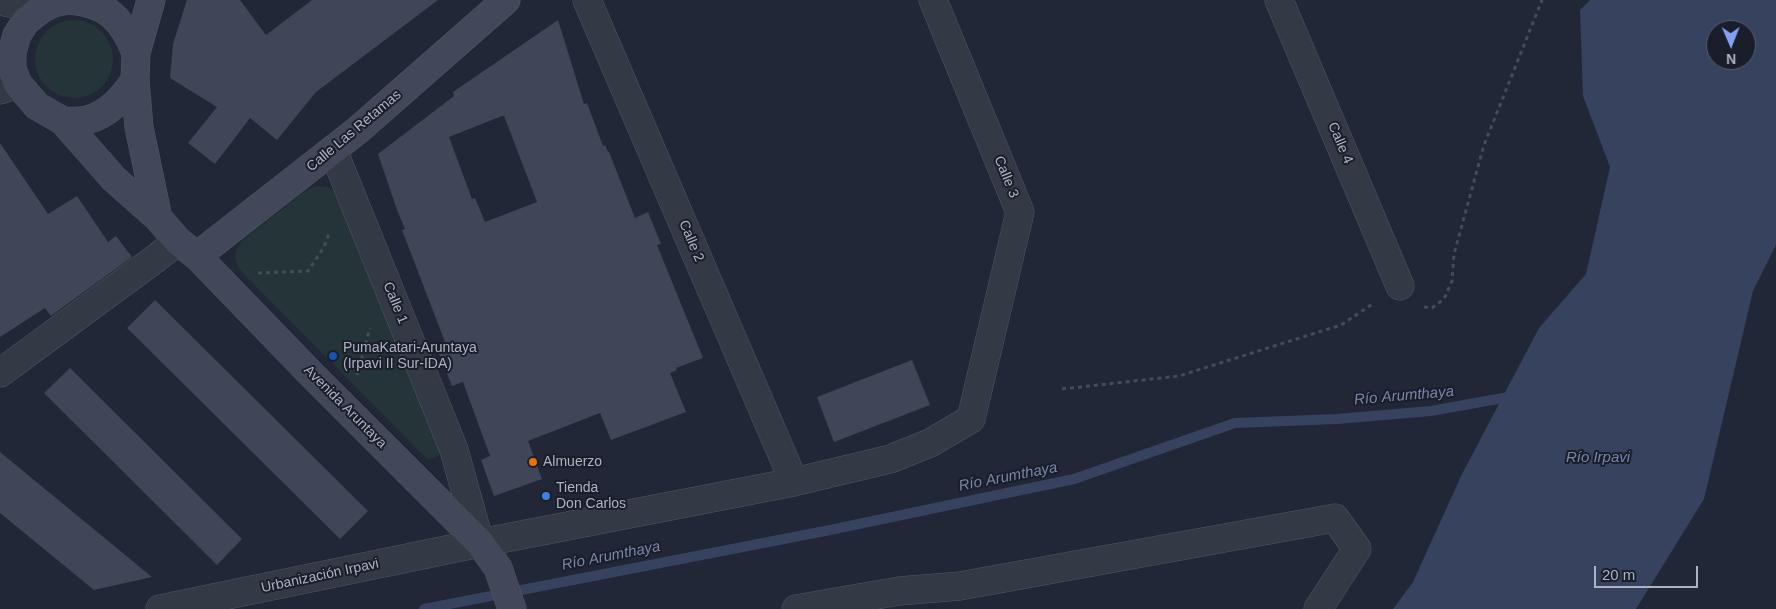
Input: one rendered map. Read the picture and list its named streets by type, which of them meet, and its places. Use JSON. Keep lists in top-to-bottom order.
{
  "streets": {
    "main road": ["Calle Las Retamas", "Avenida Aruntaya"],
    "street": [
      "Calle 4",
      "Calle 3",
      "Calle 2",
      "Calle 1",
      "Urbanización Irpavi"
    ]
  },
  "crossings": [
    ["Calle Las Retamas", "Calle 1"],
    ["Calle Las Retamas", "Avenida Aruntaya"],
    ["Calle 3", "Urbanización Irpavi"],
    ["Calle 2", "Urbanización Irpavi"],
    ["Calle 1", "Avenida Aruntaya"],
    ["Calle 1", "Urbanización Irpavi"],
    ["Avenida Aruntaya", "Urbanización Irpavi"]
  ],
  "water": ["Río Arumthaya", "Río Irpavi"],
  "places": ["PumaKatari-Aruntaya (Irpavi II Sur-IDA)", "Almuerzo", "Tienda Don Carlos"],
  "scale_bar": "20 m",
  "north": "bottom"
}
